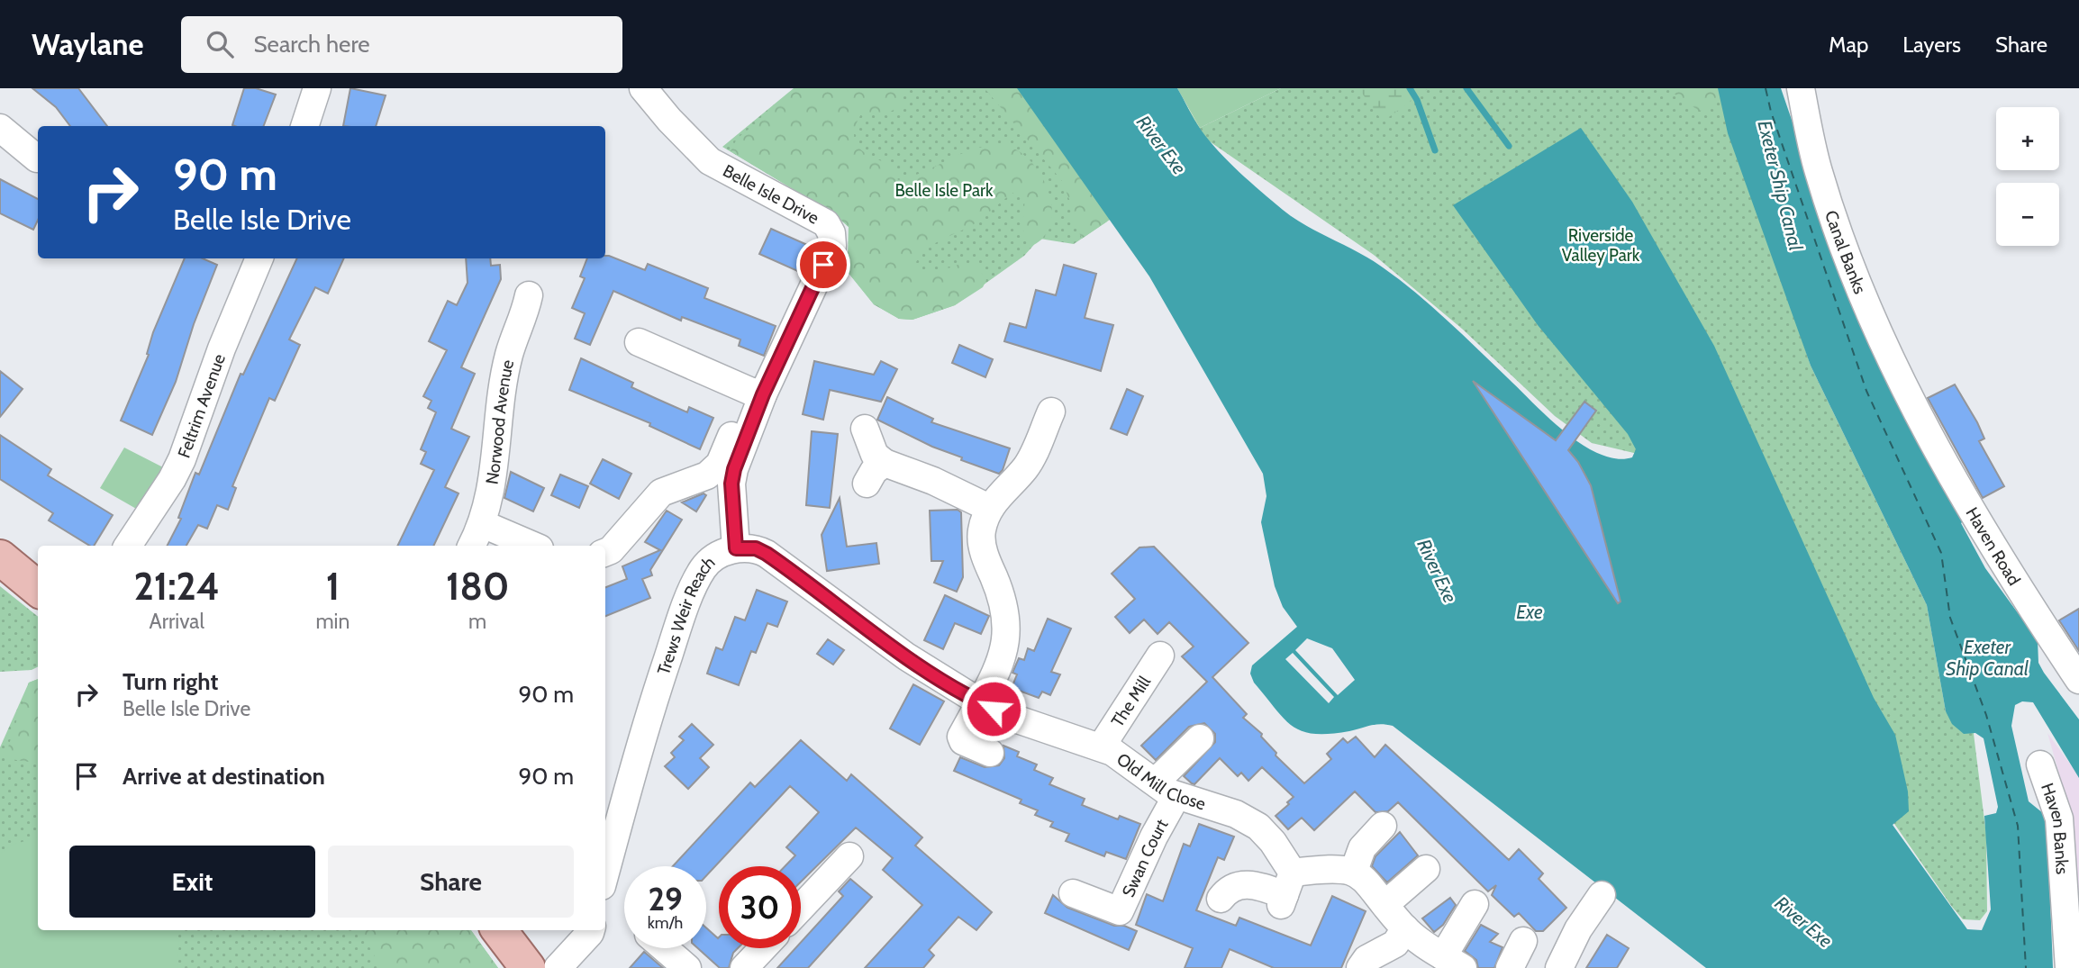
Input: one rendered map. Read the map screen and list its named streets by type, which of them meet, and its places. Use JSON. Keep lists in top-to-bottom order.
{
  "streets": {
    "street": [
      "Belle Isle Drive",
      "Canal Banks",
      "Feltrim Avenue",
      "Norwood Avenue",
      "Haven Road",
      "Trews Weir Reach",
      "The Mill",
      "Old Mill Close",
      "Haven Banks",
      "Swan Court"
    ]
  },
  "crossings": [
    ["Belle Isle Drive", "Trews Weir Reach"],
    ["Canal Banks", "Haven Road"],
    ["Trews Weir Reach", "Old Mill Close"],
    ["The Mill", "Old Mill Close"],
    ["Old Mill Close", "Swan Court"]
  ],
  "water": ["River Exe", "Exeter Ship Canal", "Exe"],
  "parks": ["Belle Isle Park", "Riverside Valley Park"],
  "page": {
    "header": "Waylane",
    "search": "Search here",
    "nav": ["Map", "Layers", "Share"],
    "map_buttons": ["+", "−"],
    "turn": ["90 m", "Belle Isle Drive"],
    "eta": [
      "21:24",
      "Arrival",
      "1",
      "min",
      "180",
      "m"
    ],
    "list": [
      {
        "name": "Turn right",
        "note": "Belle Isle Drive",
        "value": "90 m"
      },
      {
        "name": "Arrive at destination",
        "value": "90 m"
      }
    ],
    "buttons": ["Exit", "Share"],
    "speed": "29 km/h",
    "limit": "30"
  }
}
